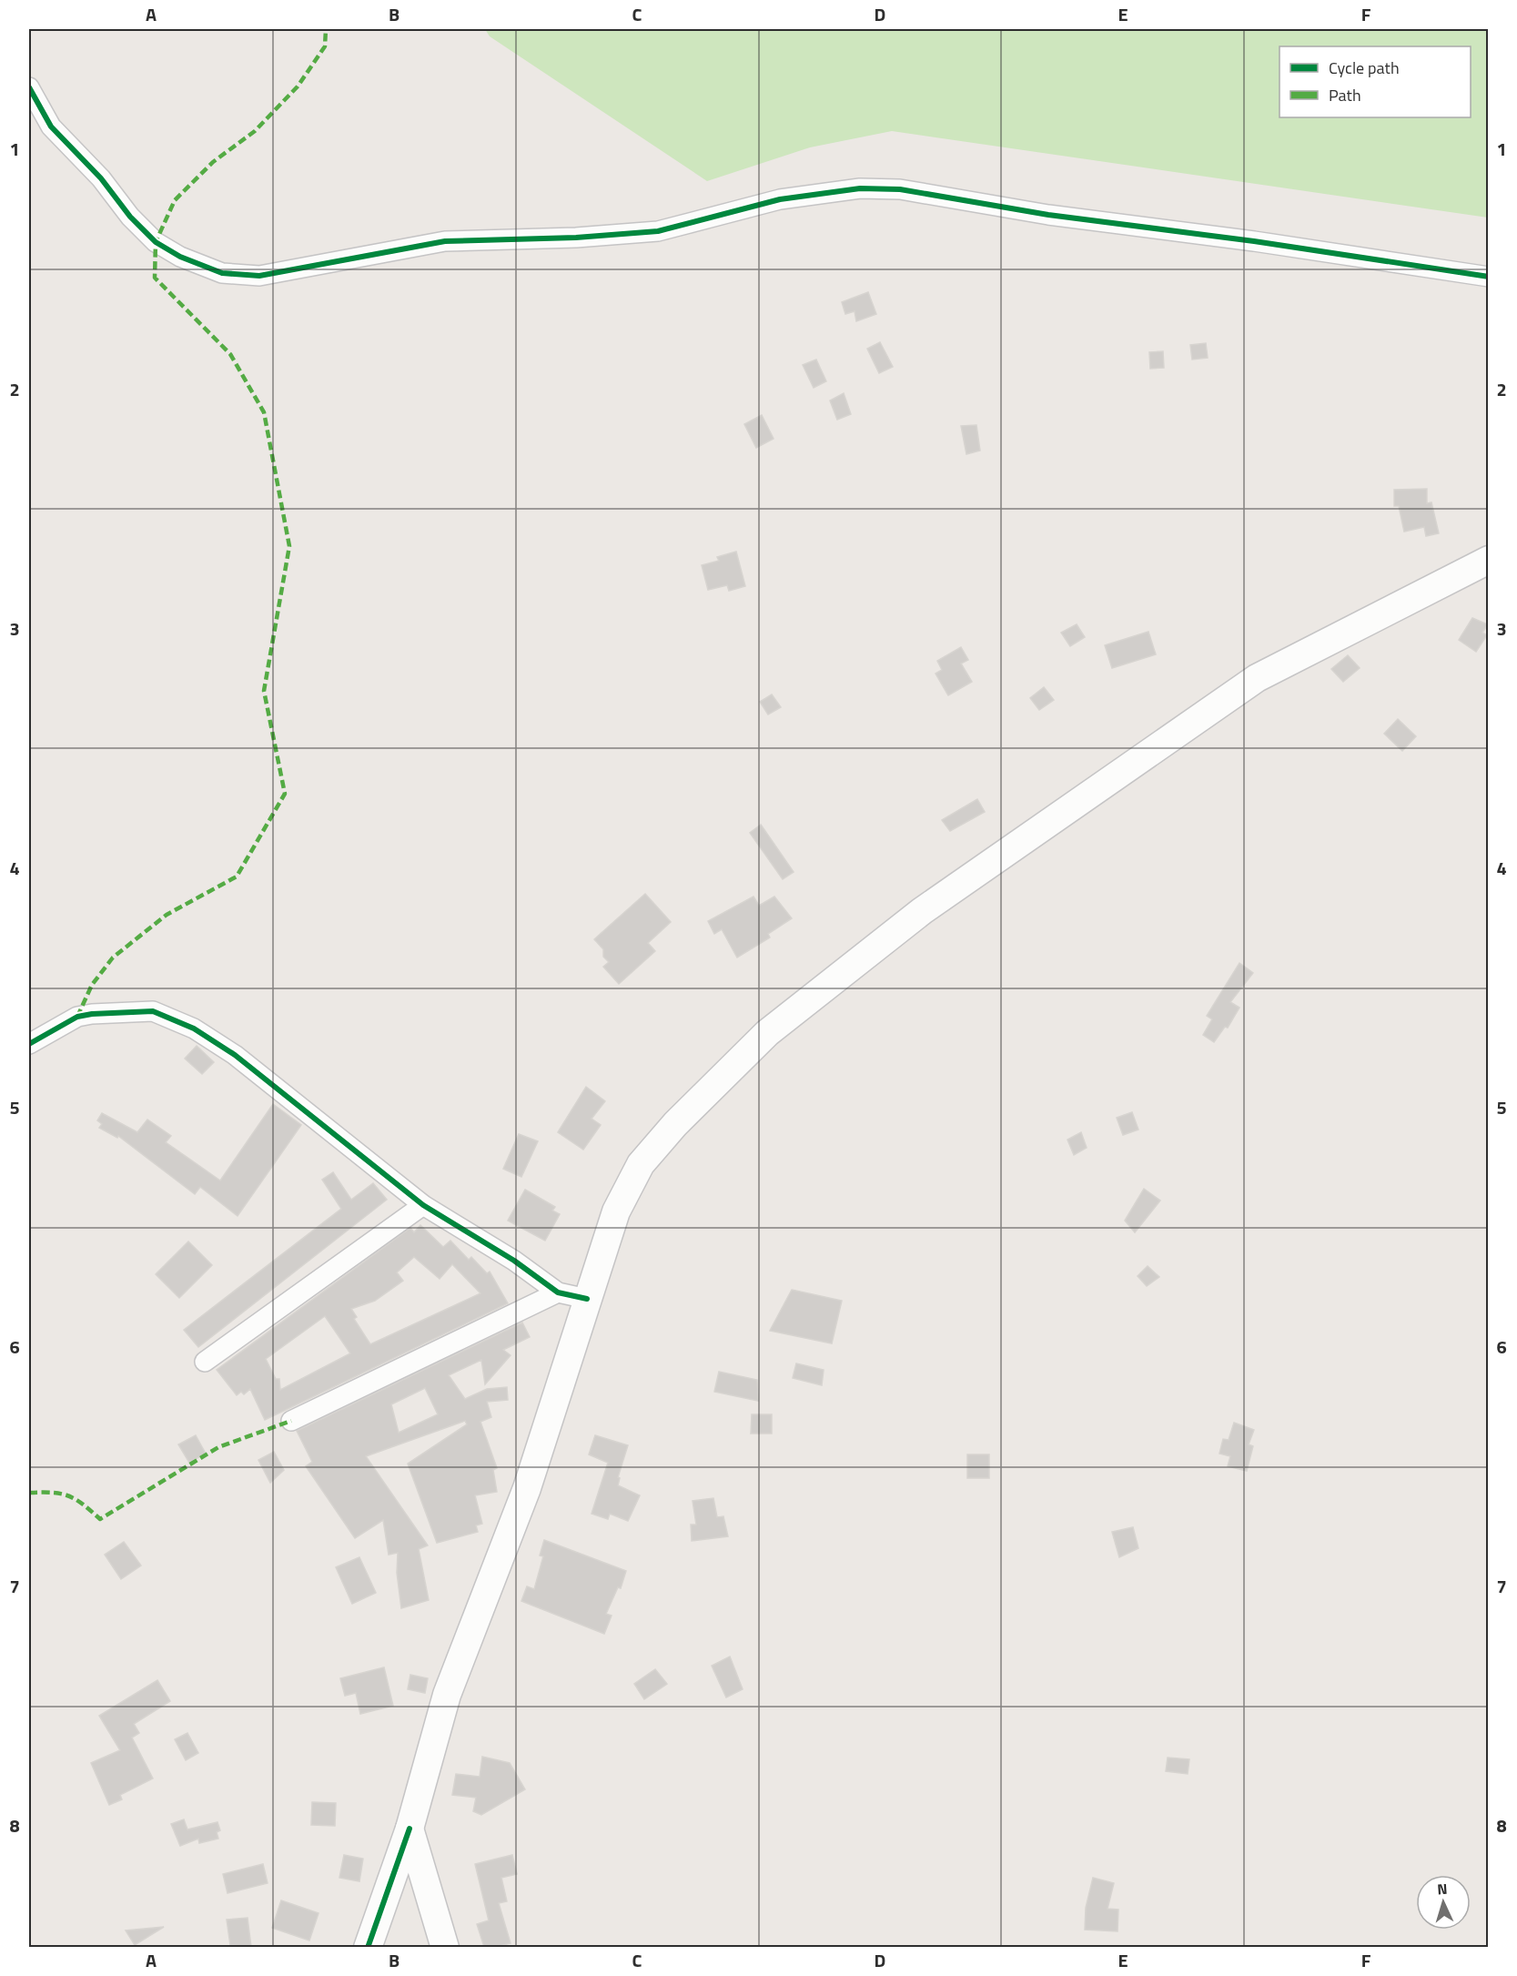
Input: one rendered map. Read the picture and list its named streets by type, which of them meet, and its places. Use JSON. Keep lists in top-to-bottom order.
{
  "legend": ["Cycle path", "Path"],
  "north": "top",
  "grid": {
    "columns": [
      "A",
      "B",
      "C",
      "D",
      "E",
      "F"
    ],
    "rows": [
      "1",
      "2",
      "3",
      "4",
      "5",
      "6",
      "7",
      "8"
    ]
  }
}
